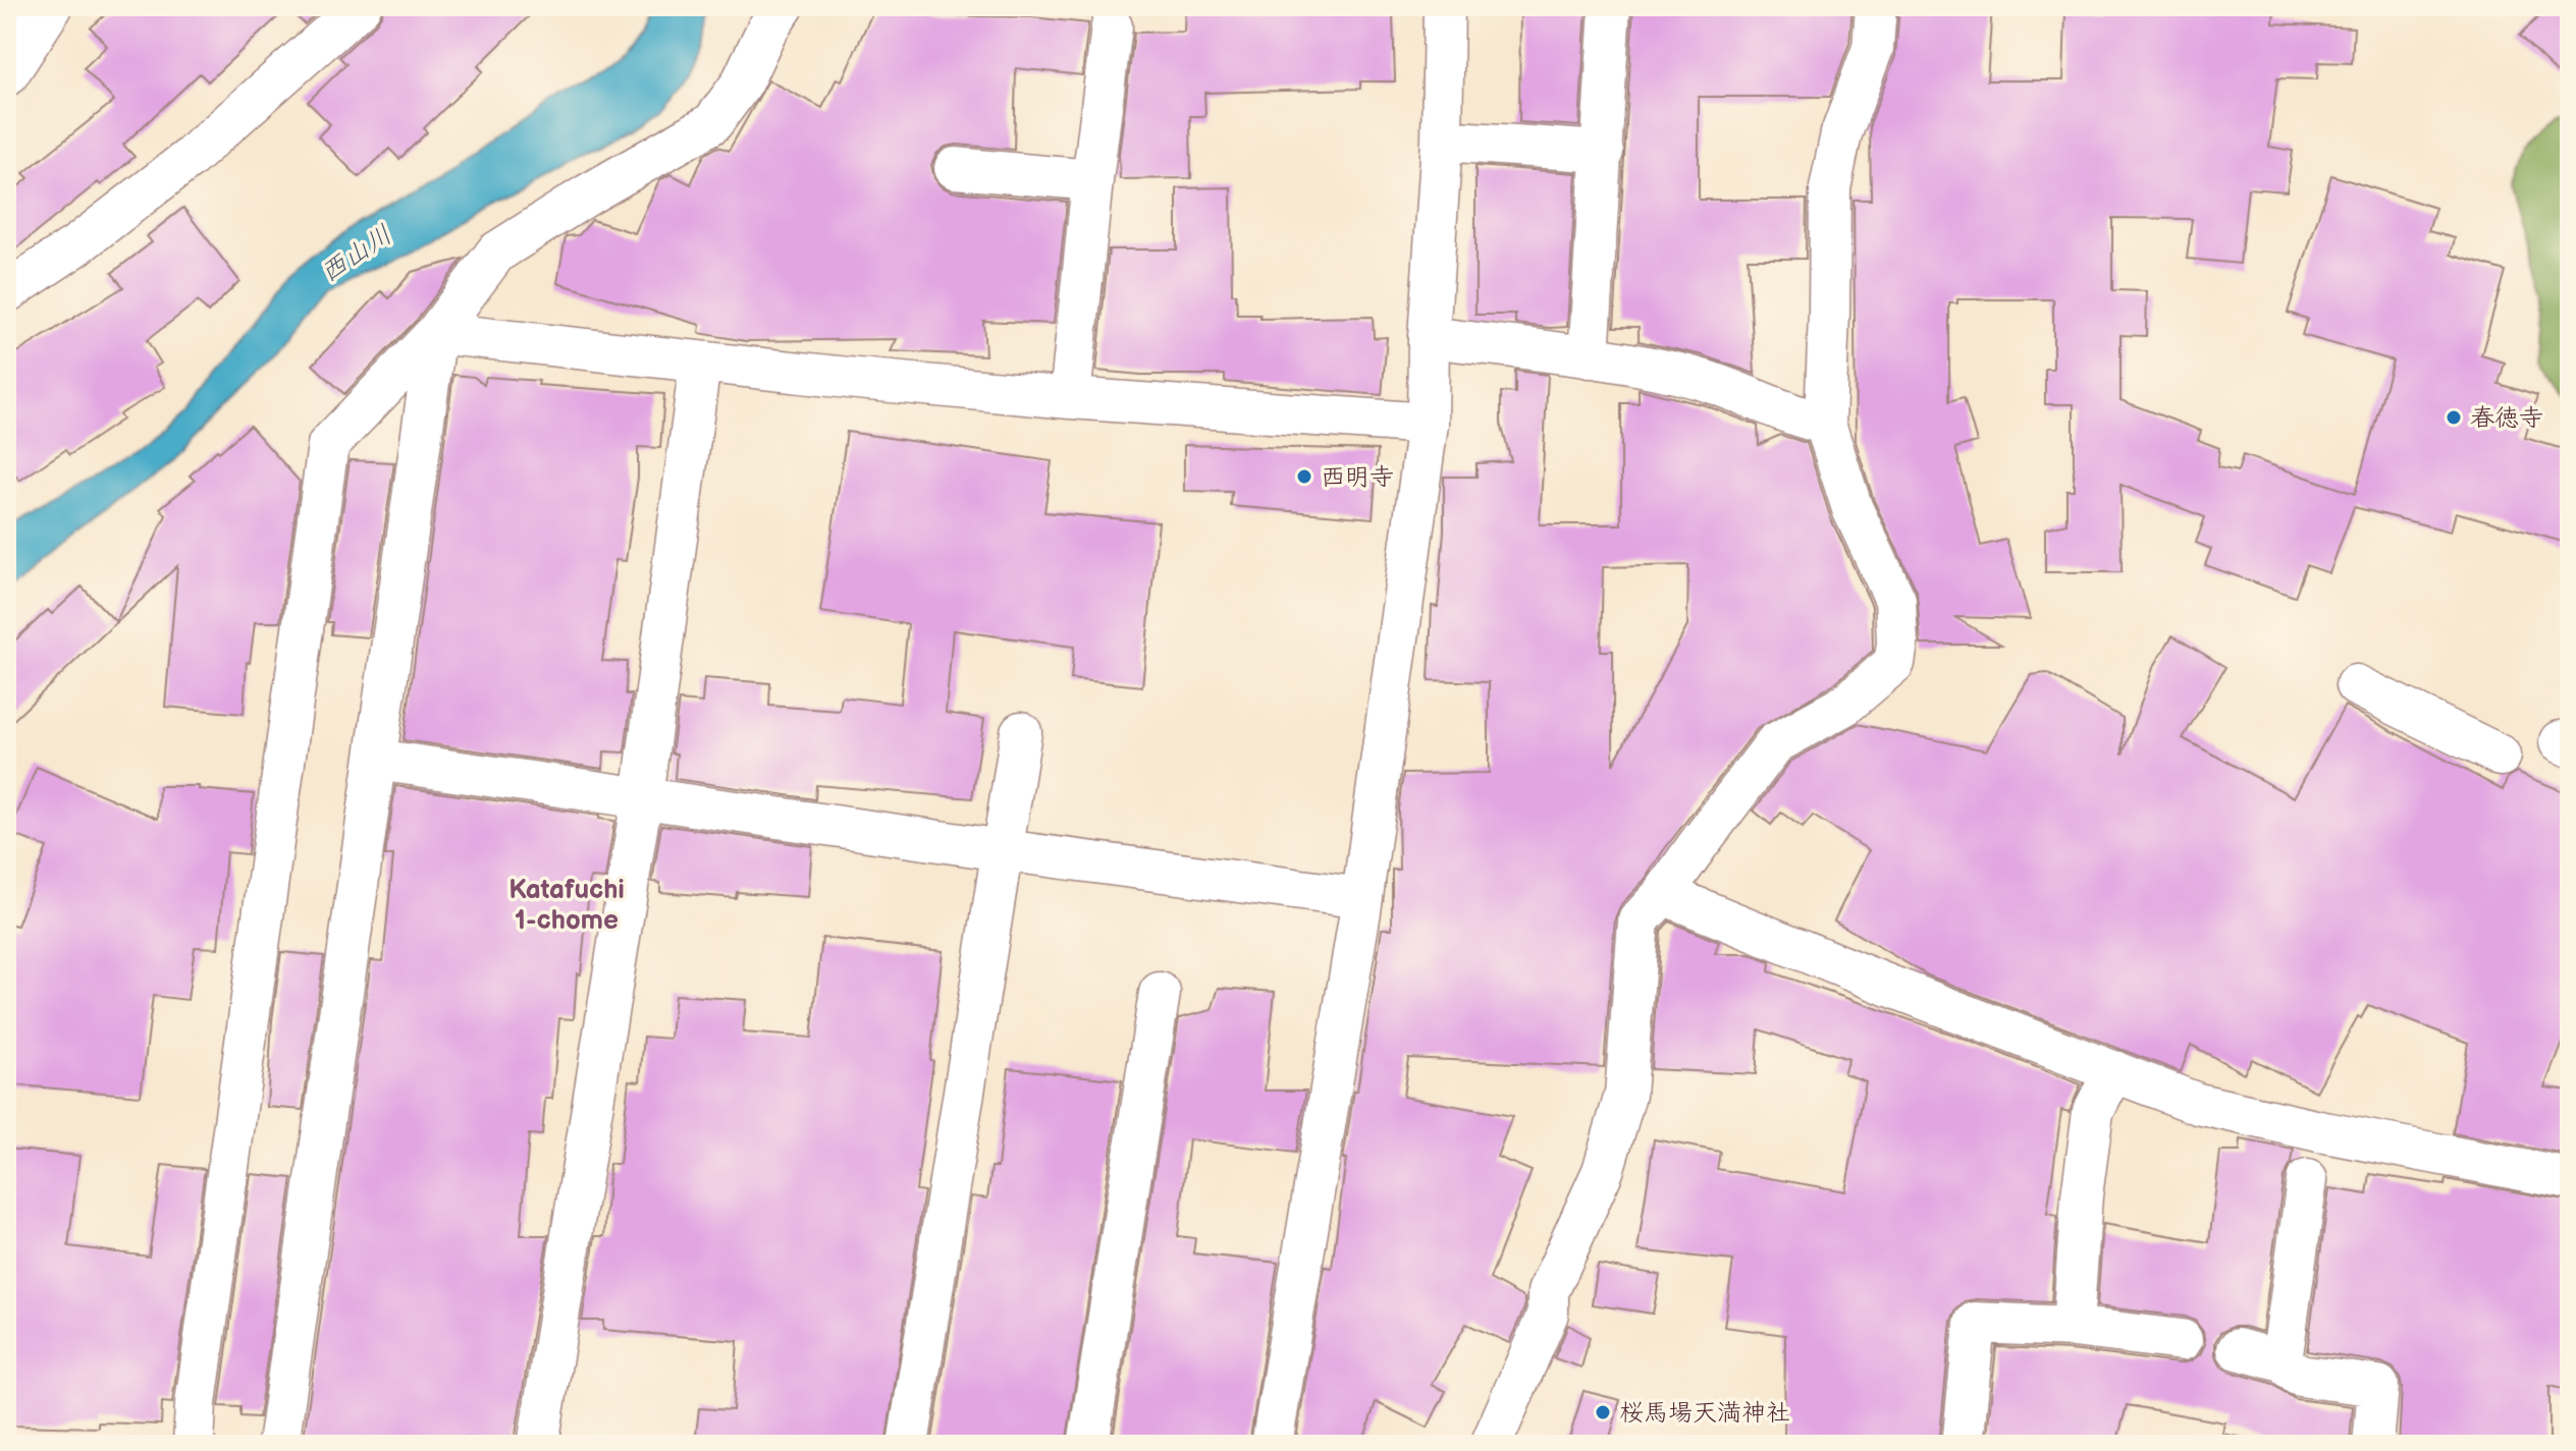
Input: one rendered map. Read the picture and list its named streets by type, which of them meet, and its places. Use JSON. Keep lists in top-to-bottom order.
{
  "districts": ["Katafuchi 1-chome"],
  "water": ["西山川"],
  "places": ["春徳寺", "西明寺", "桜馬場天満神社"]
}
